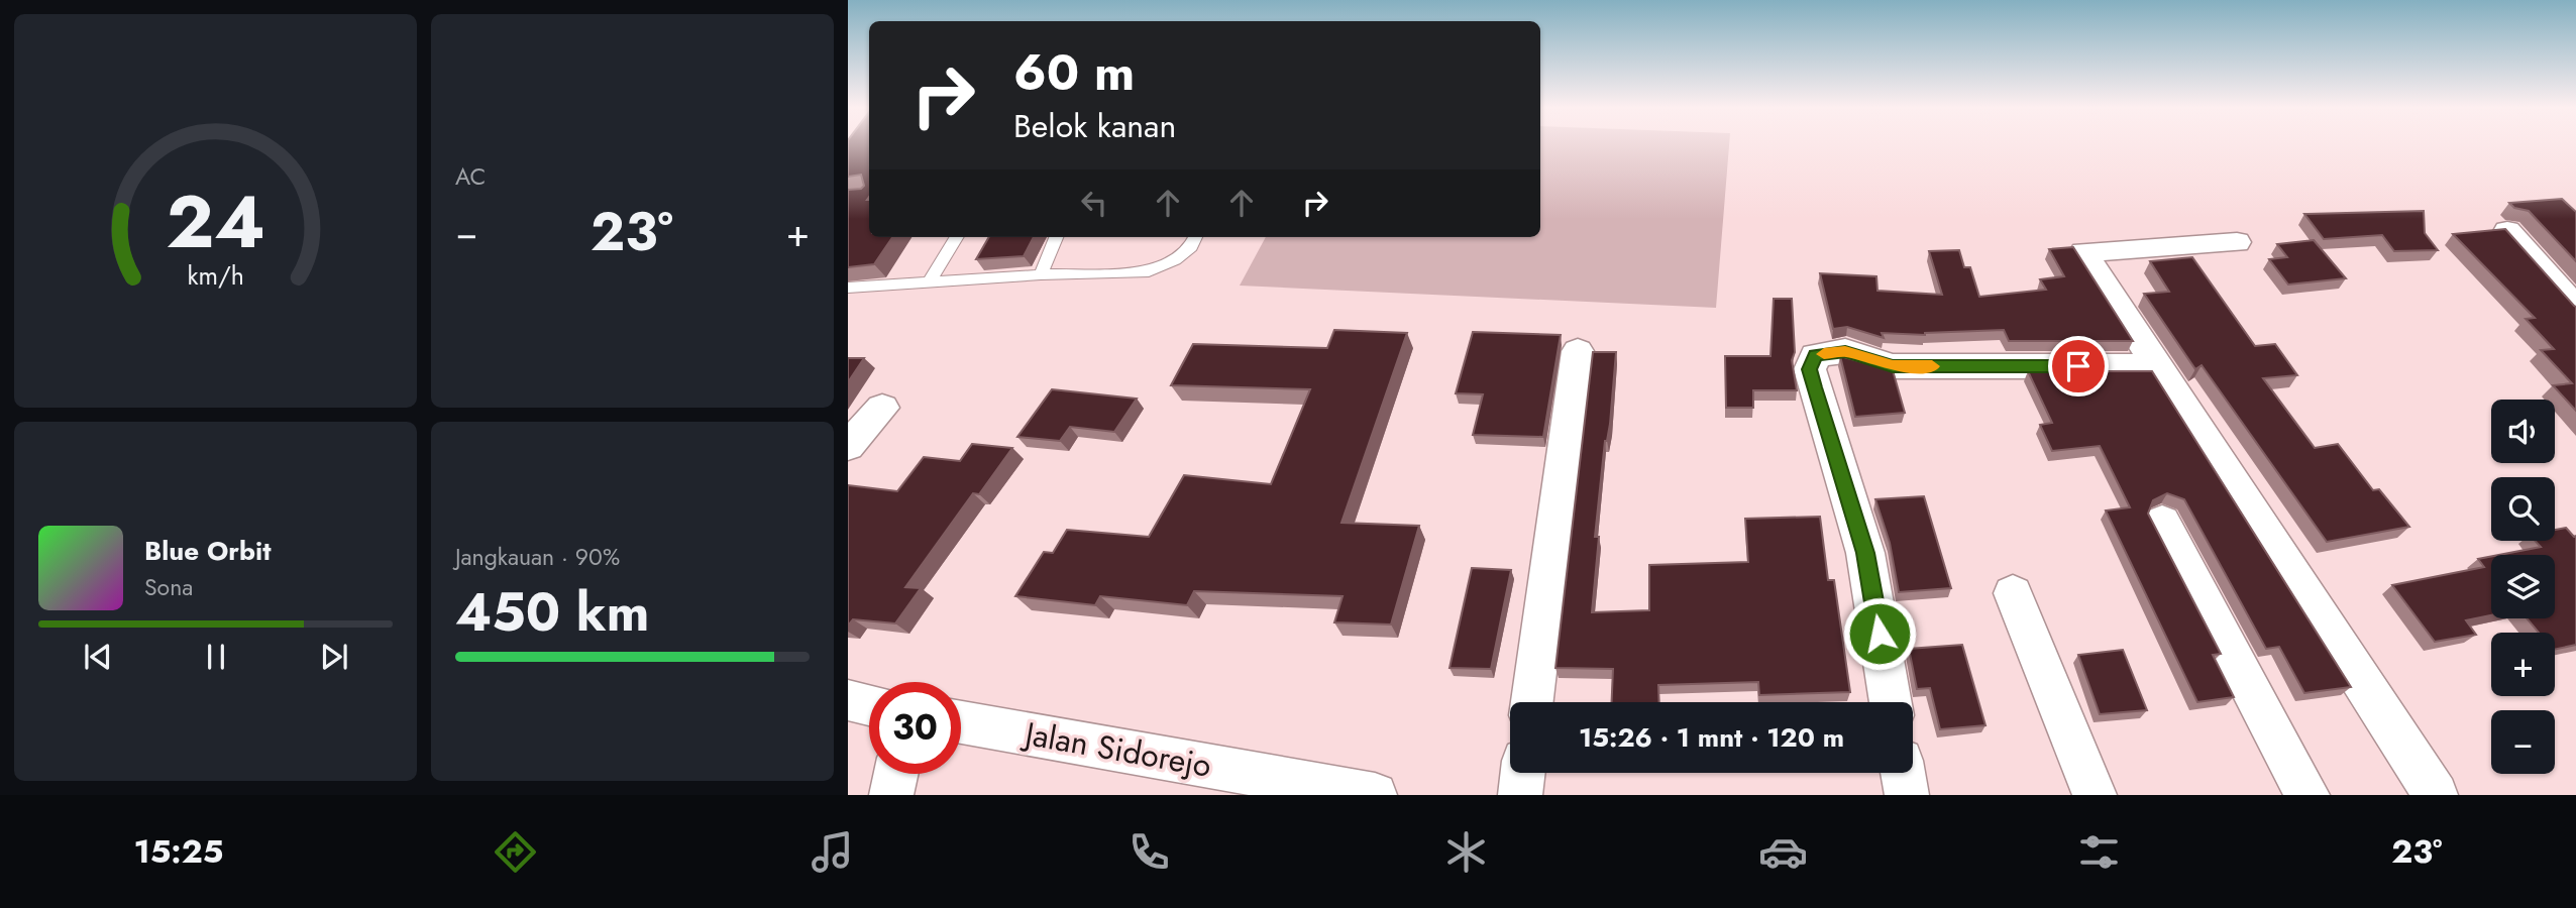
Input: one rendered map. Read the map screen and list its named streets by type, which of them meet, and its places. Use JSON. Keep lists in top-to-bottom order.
{
  "streets": {
    "street": ["Jalan Sidorejo"]
  },
  "page": {
    "tile": [
      "AC",
      ["Jangkauan · 90%", "450 km"]
    ],
    "turn": ["60 m", "Belok kanan"],
    "heat": ["−", "23°", "+"],
    "map_buttons": ["+", "−"],
    "song": ["Blue Orbit", "Sona"],
    "limit": "30",
    "trip": "15:26 · 1 mnt · 120 m",
    "tabs": ["15:25", "23°"],
    "gauge": ["24", "km/h"]
  }
}
